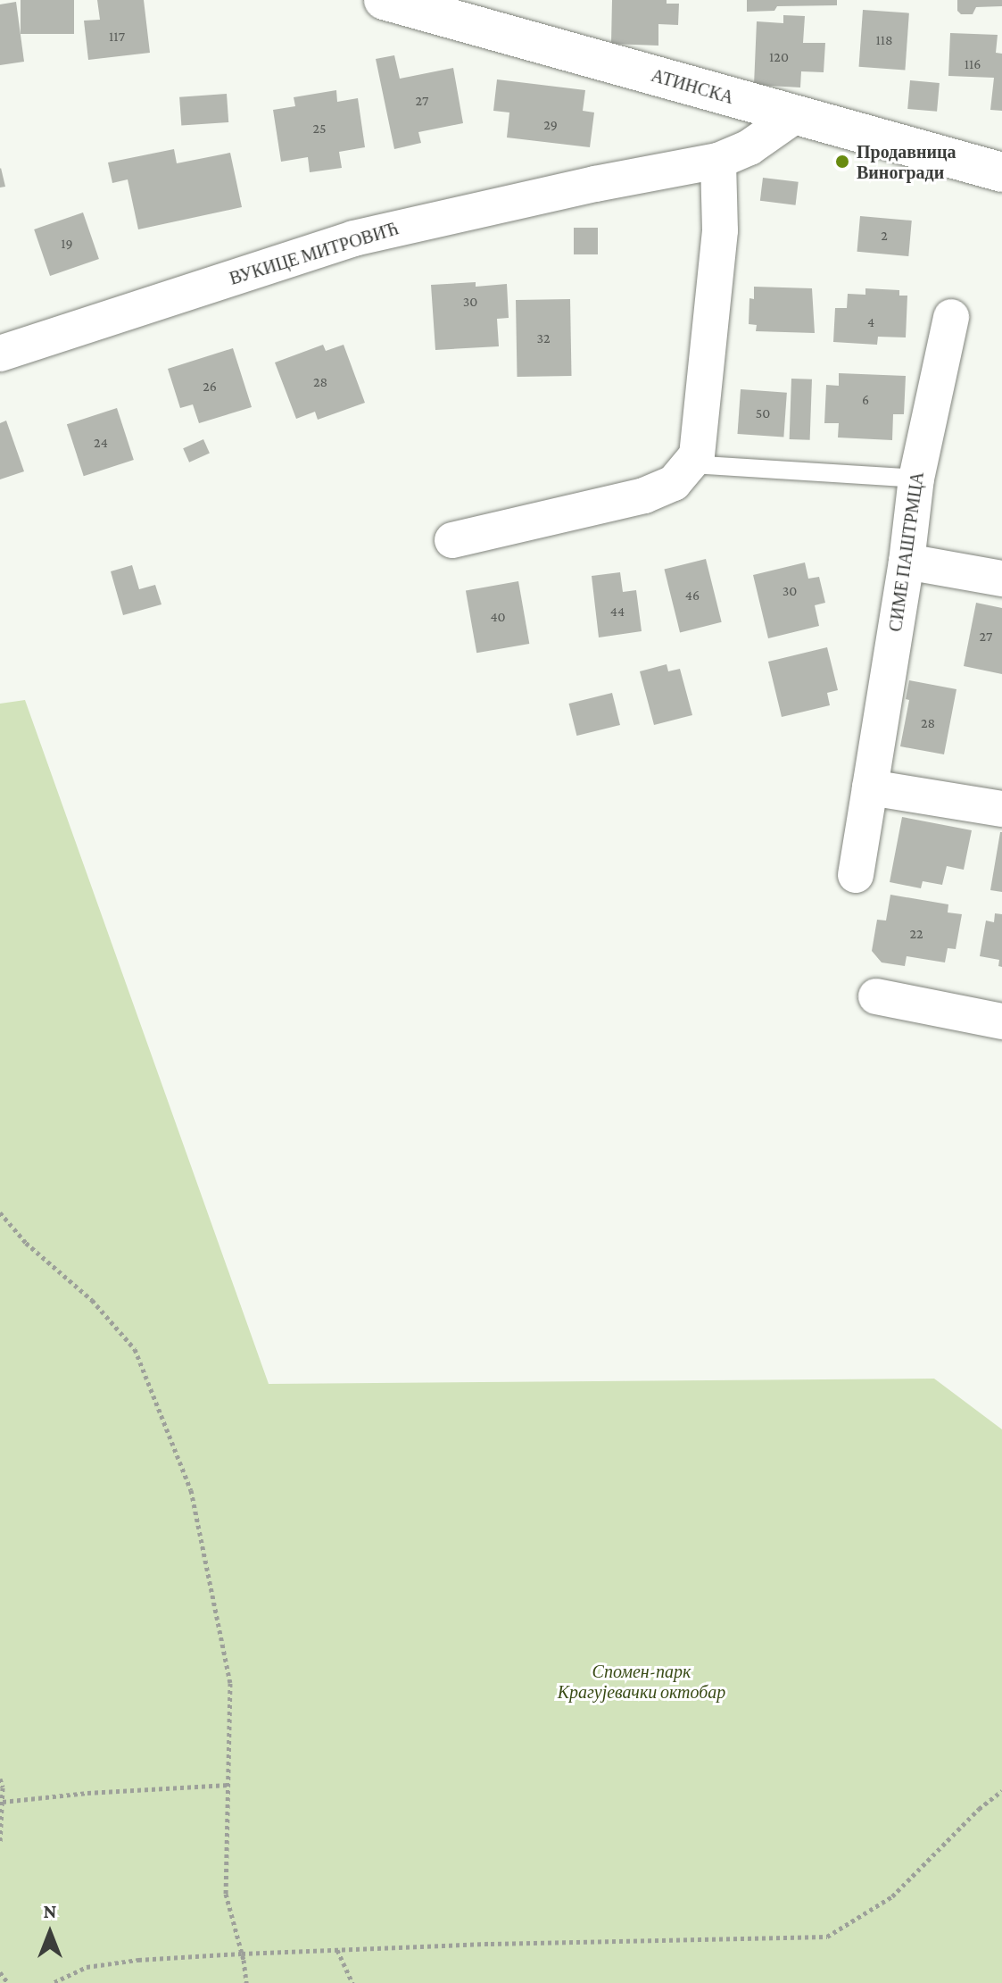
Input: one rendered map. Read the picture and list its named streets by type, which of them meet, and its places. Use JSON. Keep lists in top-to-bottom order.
{
  "streets": {
    "street": ["АТИНСКА", "ВУКИЦЕ МИТРОВИЋ", "СИМЕ ПАШТРМЦА"]
  },
  "crossings": [
    ["АТИНСКА", "ВУКИЦЕ МИТРОВИЋ"]
  ],
  "parks": ["Спомен-парк Крагујевачки октобар"],
  "places": ["Продавница Виногради"],
  "house_numbers": [
    "117",
    "118",
    "120",
    "116",
    "27",
    "29",
    "25",
    "2",
    "19",
    "30",
    "4",
    "32",
    "28",
    "26",
    "6",
    "50",
    "24",
    "30",
    "46",
    "44",
    "40",
    "27",
    "28",
    "22"
  ],
  "north": "top"
}
